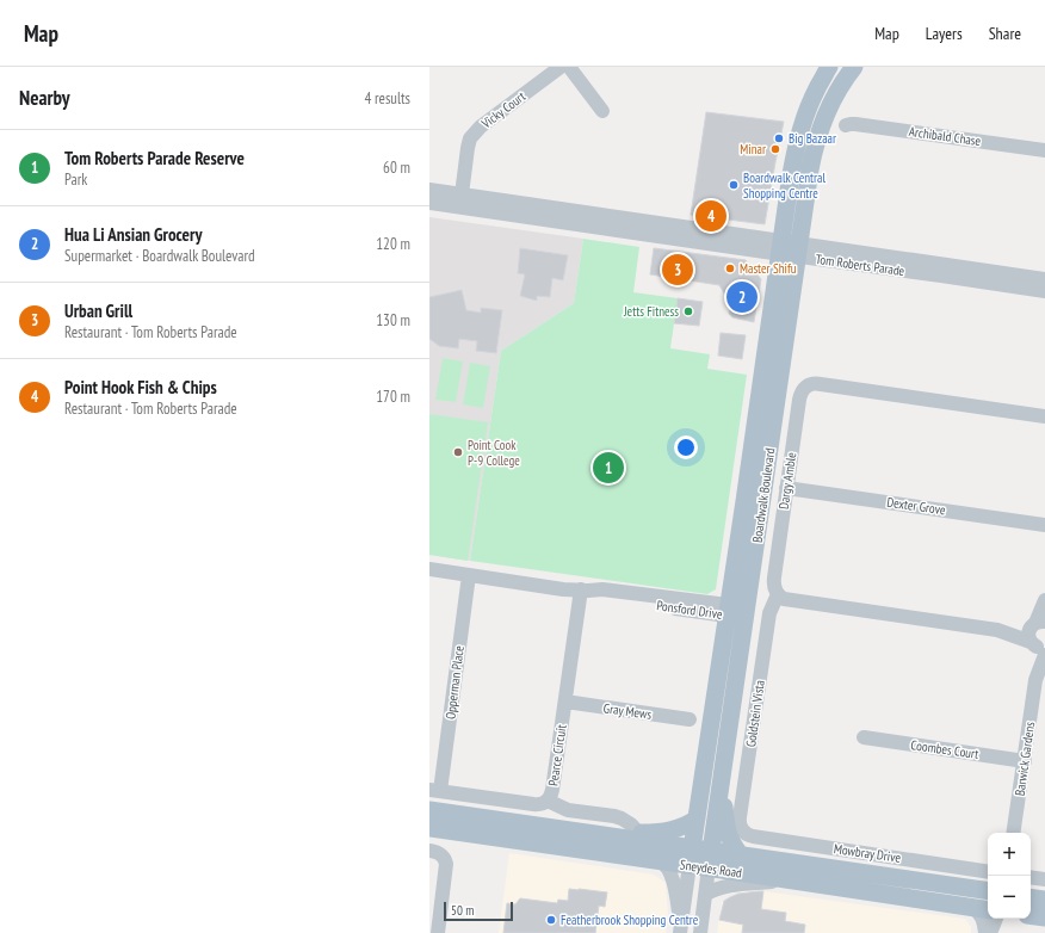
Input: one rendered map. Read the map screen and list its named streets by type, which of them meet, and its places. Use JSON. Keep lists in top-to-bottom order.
{
  "streets": {
    "main road": ["Boardwalk Boulevard", "Sneydes Road"],
    "street": [
      "Vicky Court",
      "Archibald Chase",
      "Tom Roberts Parade",
      "Dargy Amble",
      "Dexter Grove",
      "Ponsford Drive",
      "Opperman Place",
      "Gray Mews",
      "Goldstein Vista",
      "Coombes Court",
      "Pearce Circuit",
      "Barwick Gardens",
      "Mowbray Drive"
    ]
  },
  "crossings": [
    ["Vicky Court", "Tom Roberts Parade"],
    ["Tom Roberts Parade", "Boardwalk Boulevard"],
    ["Dargy Amble", "Dexter Grove"],
    ["Dargy Amble", "Goldstein Vista"],
    ["Boardwalk Boulevard", "Ponsford Drive"],
    ["Boardwalk Boulevard", "Sneydes Road"],
    ["Ponsford Drive", "Opperman Place"],
    ["Ponsford Drive", "Pearce Circuit"],
    ["Opperman Place", "Pearce Circuit"],
    ["Gray Mews", "Pearce Circuit"],
    ["Goldstein Vista", "Mowbray Drive"],
    ["Coombes Court", "Barwick Gardens"]
  ],
  "places": [
    "Big Bazaar",
    "Minar",
    "Boardwalk Central Shopping Centre",
    "Master Shifu",
    "Jetts Fitness",
    "Point Cook P-9 College",
    "Featherbrook Shopping Centre"
  ],
  "scale_bar": "50 m",
  "page": {
    "header": "Map",
    "nav": ["Map", "Layers", "Share"],
    "heading": ["Nearby", "4 results"],
    "list": [
      {
        "mark": "1",
        "name": "Tom Roberts Parade Reserve",
        "note": "Park",
        "value": "60 m"
      },
      {
        "mark": "2",
        "name": "Hua Li Ansian Grocery",
        "note": "Supermarket · Boardwalk Boulevard",
        "value": "120 m"
      },
      {
        "mark": "3",
        "name": "Urban Grill",
        "note": "Restaurant · Tom Roberts Parade",
        "value": "130 m"
      },
      {
        "mark": "4",
        "name": "Point Hook Fish & Chips",
        "note": "Restaurant · Tom Roberts Parade",
        "value": "170 m"
      }
    ],
    "pins": [
      "4",
      "3",
      "2",
      "1"
    ],
    "map_buttons": ["+", "−"],
    "scale": "50 m"
  }
}
